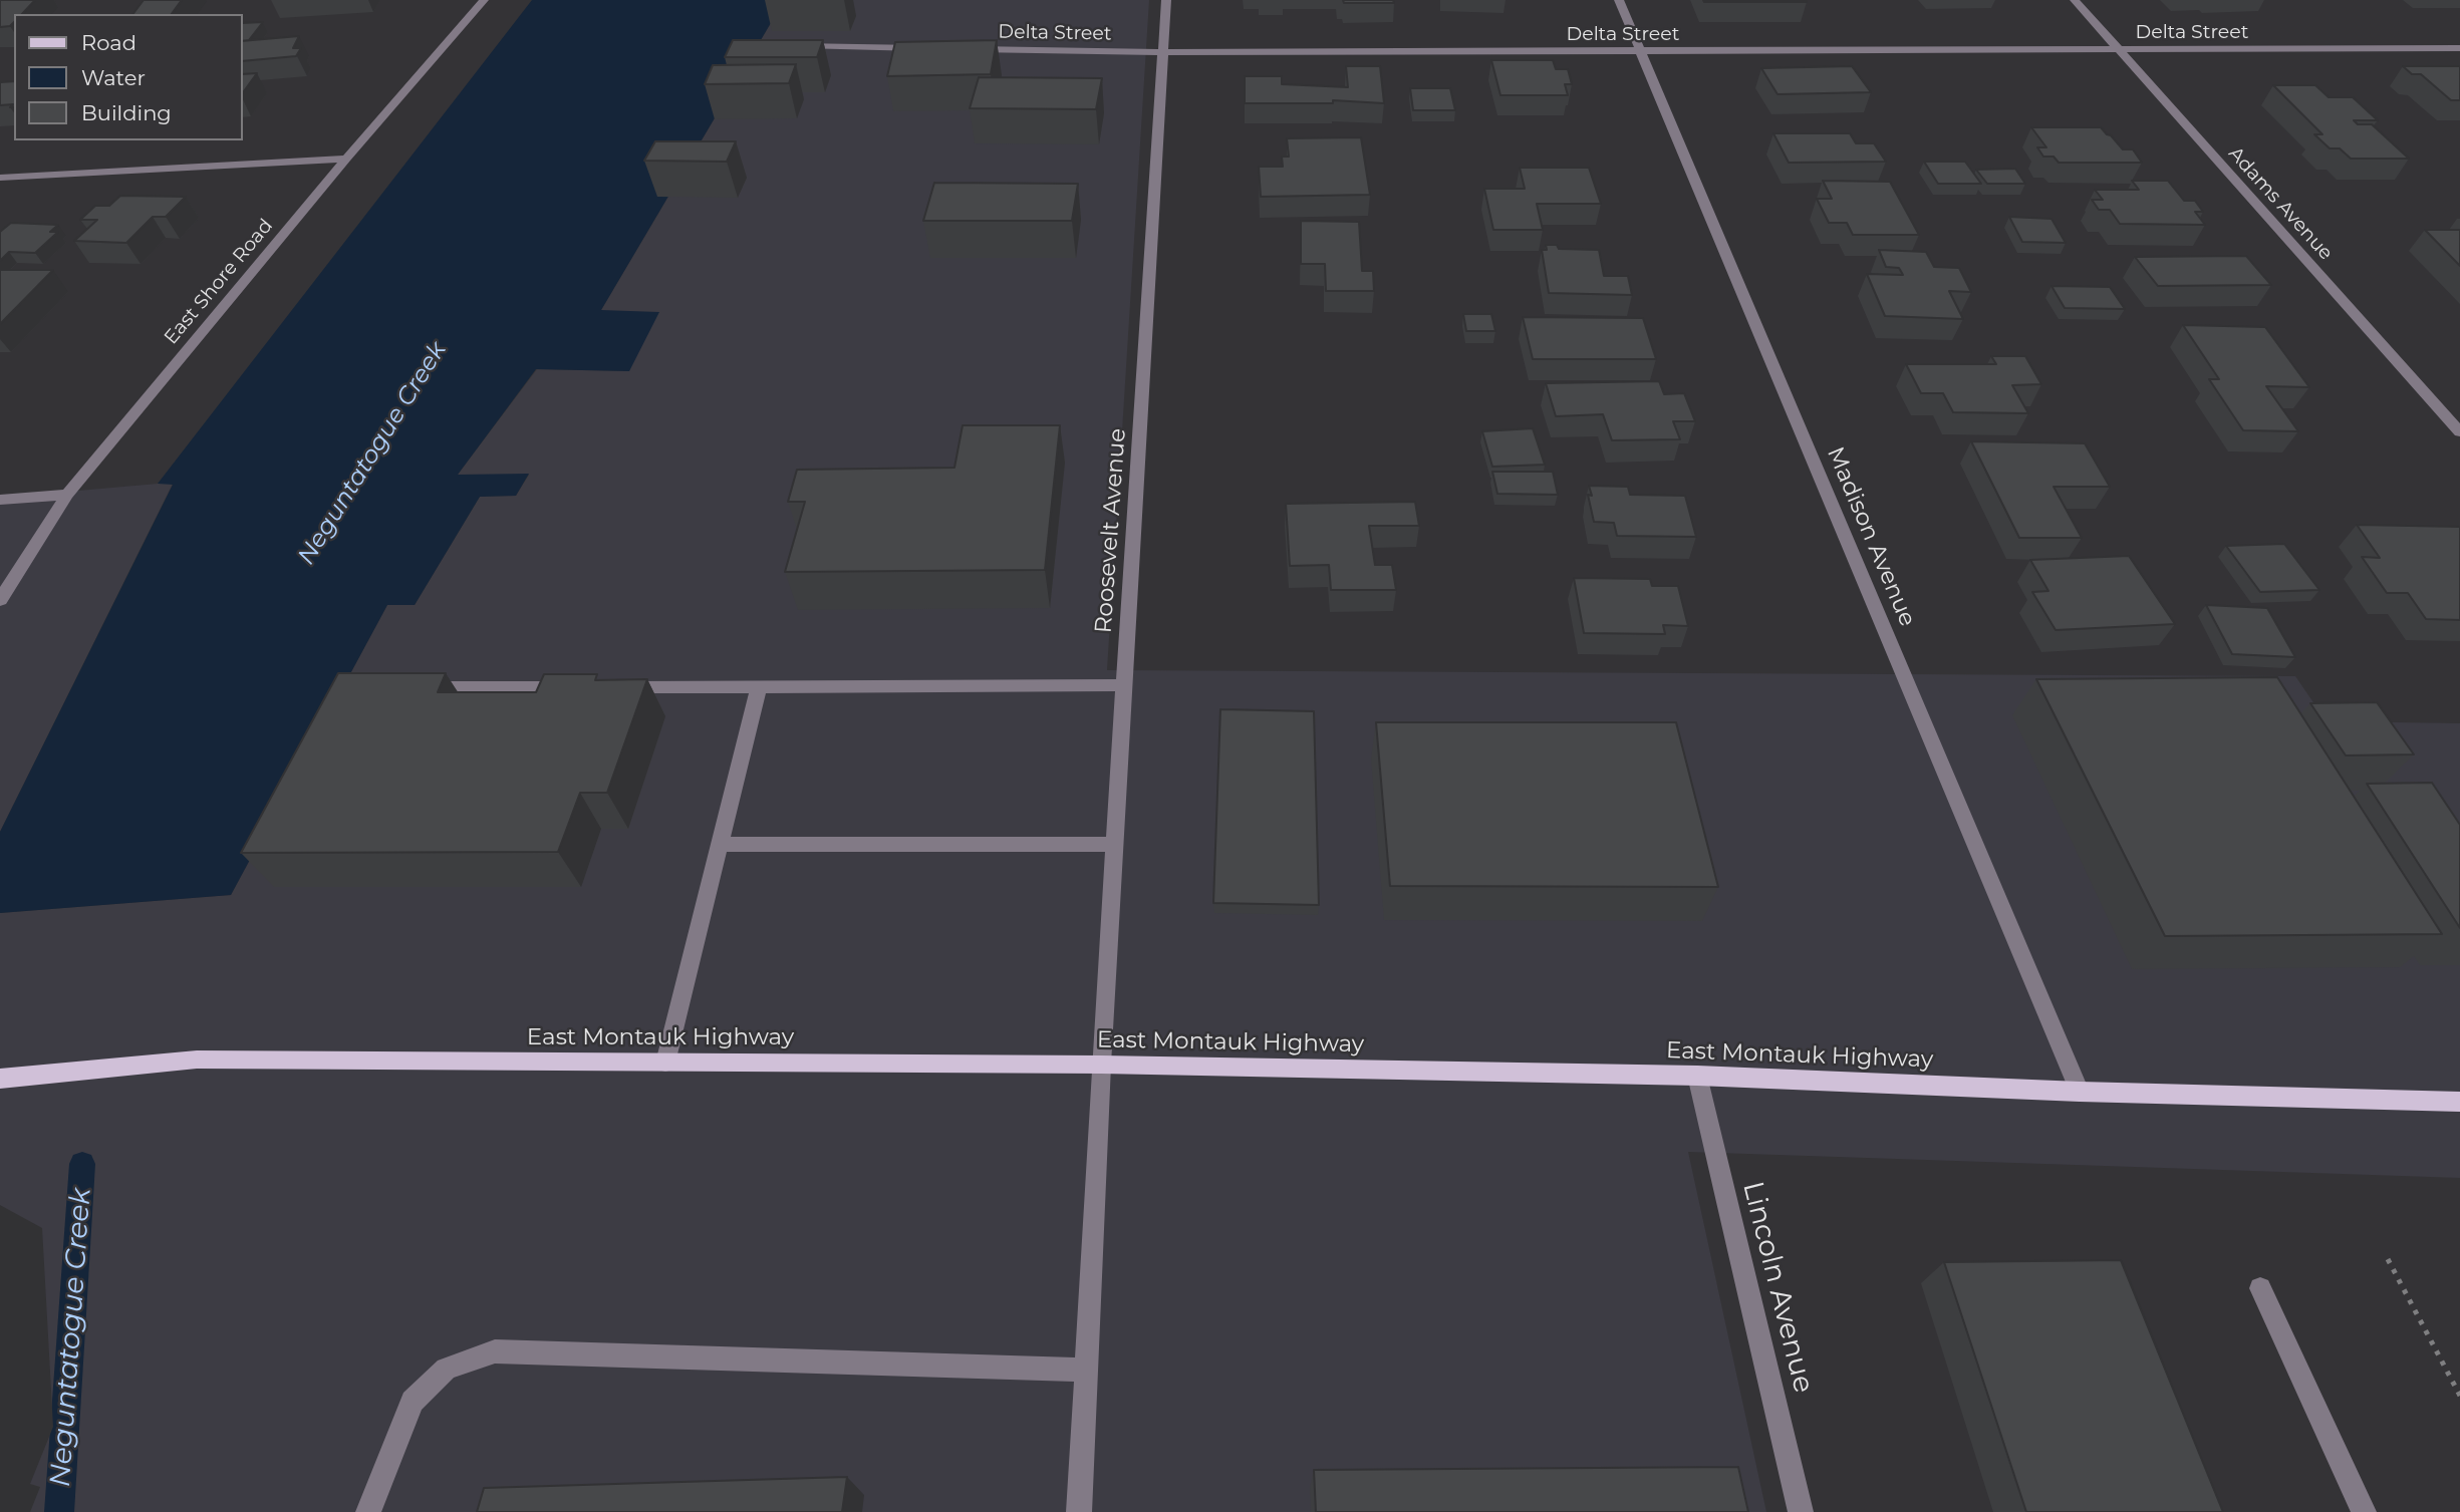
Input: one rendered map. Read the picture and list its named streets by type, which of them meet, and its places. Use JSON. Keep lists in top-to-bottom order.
{
  "streets": {
    "main road": ["East Montauk Highway"],
    "street": [
      "Delta Street",
      "Adams Avenue",
      "East Shore Road",
      "Roosevelt Avenue",
      "Madison Avenue",
      "Lincoln Avenue"
    ]
  },
  "crossings": [
    ["Delta Street", "Adams Avenue"],
    ["Delta Street", "Roosevelt Avenue"],
    ["Delta Street", "Madison Avenue"],
    ["Roosevelt Avenue", "East Montauk Highway"],
    ["Madison Avenue", "East Montauk Highway"],
    ["East Montauk Highway", "Lincoln Avenue"]
  ],
  "water": ["Neguntatogue Creek"],
  "legend": ["Road", "Water", "Building"]
}
